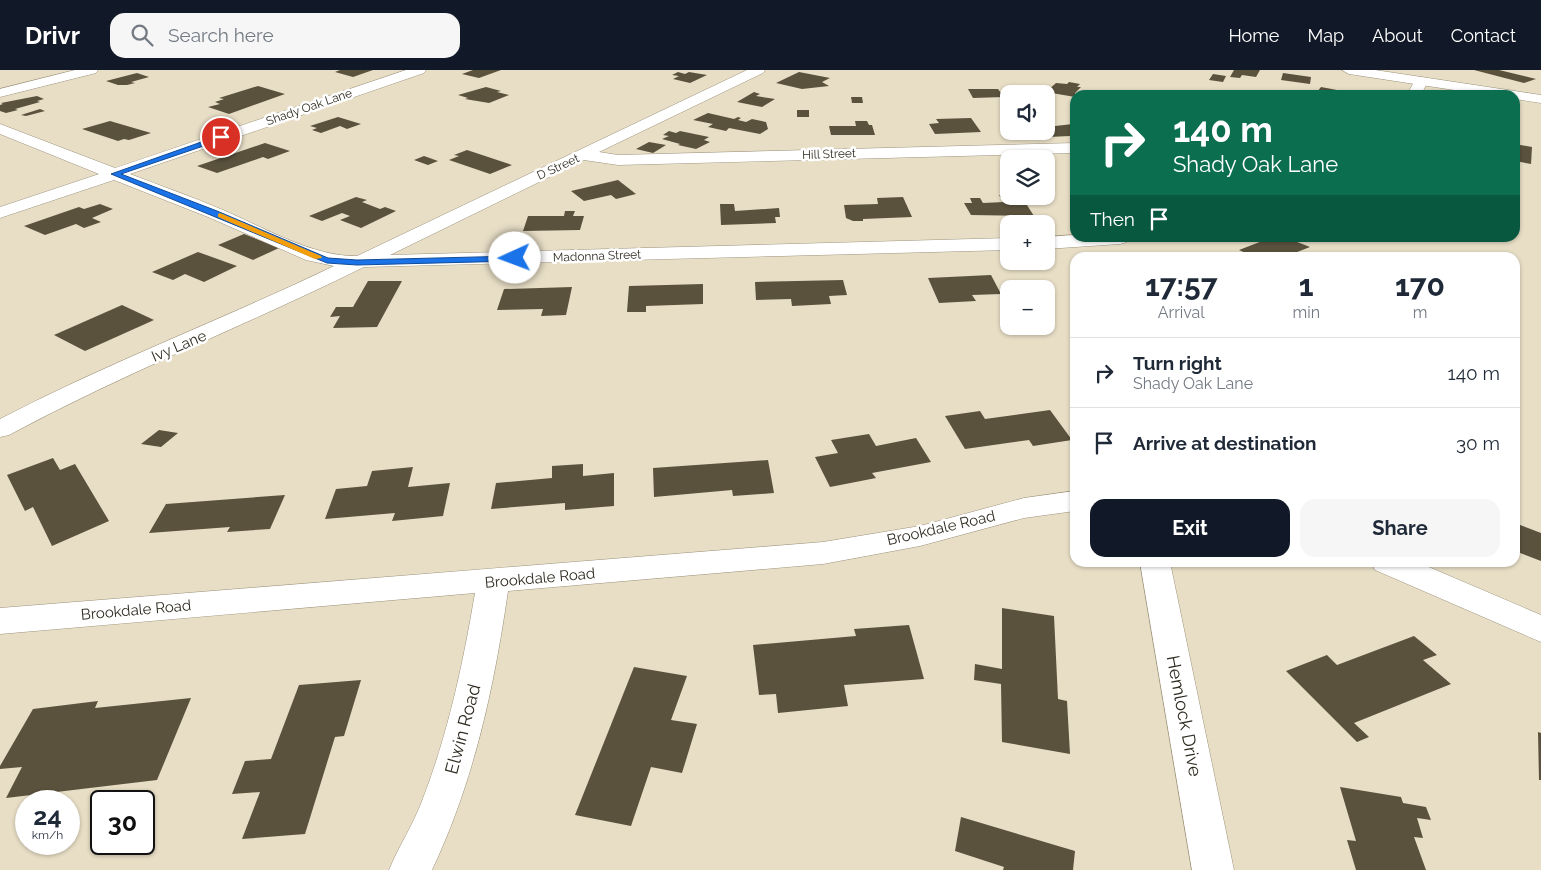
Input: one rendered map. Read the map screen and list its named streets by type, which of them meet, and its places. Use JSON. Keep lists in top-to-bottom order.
{
  "streets": {
    "street": [
      "Shady Oak Lane",
      "Hill Street",
      "D Street",
      "Madonna Street",
      "Ivy Lane",
      "Brookdale Road",
      "Hemlock Drive",
      "Elwin Road"
    ]
  },
  "crossings": [
    ["Shady Oak Lane", "Madonna Street"],
    ["Hill Street", "D Street"],
    ["D Street", "Madonna Street"],
    ["D Street", "Ivy Lane"],
    ["Madonna Street", "Ivy Lane"],
    ["Brookdale Road", "Elwin Road"]
  ],
  "page": {
    "header": "Drivr",
    "search": "Search here",
    "nav": [
      "Home",
      "Map",
      "About",
      "Contact"
    ],
    "map_buttons": ["+", "−"],
    "turn": ["140 m", "Shady Oak Lane"],
    "then": "Then",
    "eta": [
      "17:57",
      "Arrival",
      "1",
      "min",
      "170",
      "m"
    ],
    "list": [
      {
        "name": "Turn right",
        "note": "Shady Oak Lane",
        "value": "140 m"
      },
      {
        "name": "Arrive at destination",
        "value": "30 m"
      }
    ],
    "buttons": ["Exit", "Share"],
    "speed": "24 km/h",
    "limit": "30"
  }
}
